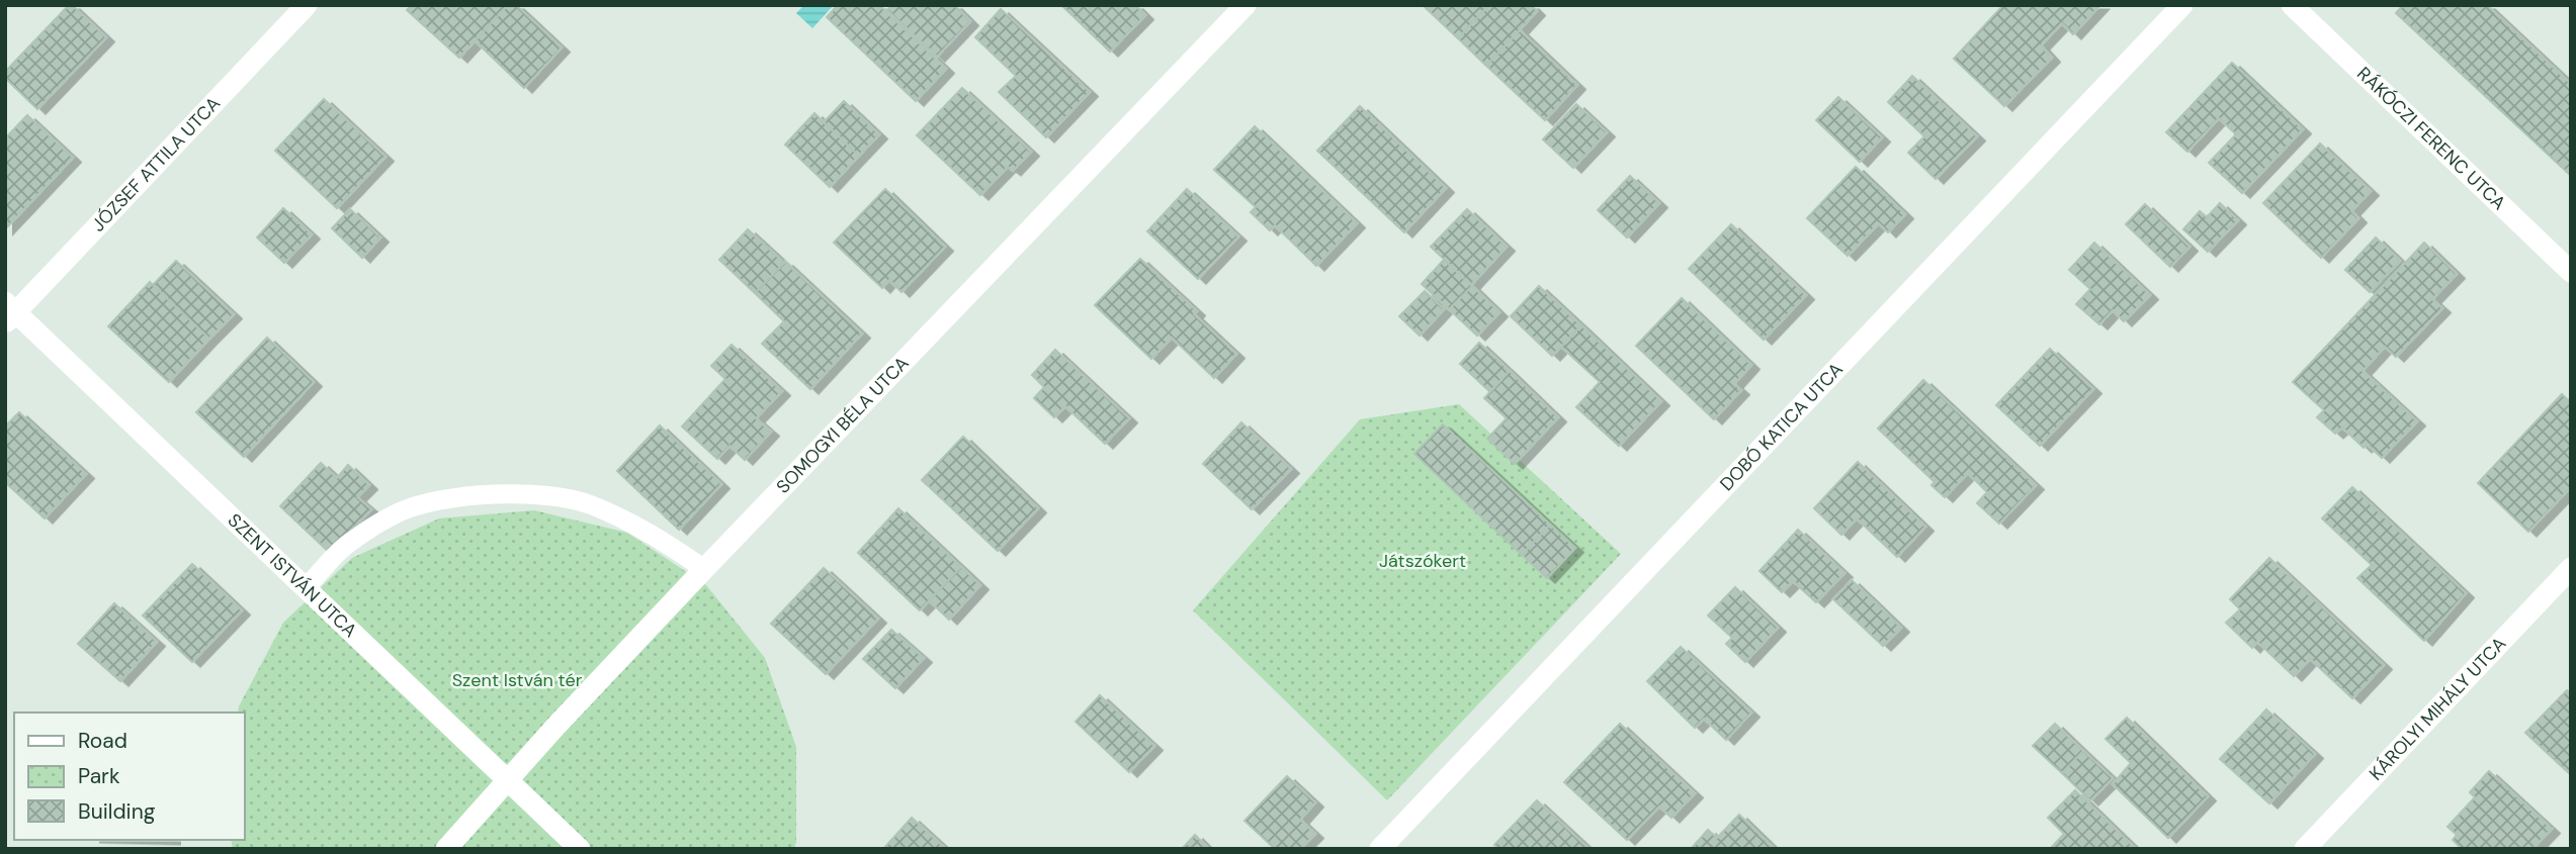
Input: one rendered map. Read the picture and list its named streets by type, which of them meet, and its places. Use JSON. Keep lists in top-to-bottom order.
{
  "streets": {
    "street": [
      "RÁKÓCZI FERENC UTCA",
      "JÓZSEF ATTILA UTCA",
      "SOMOGYI BÉLA UTCA",
      "DOBÓ KATICA UTCA",
      "SZENT ISTVÁN UTCA",
      "KÁROLYI MIHÁLY UTCA"
    ]
  },
  "crossings": [
    ["JÓZSEF ATTILA UTCA", "SZENT ISTVÁN UTCA"],
    ["SOMOGYI BÉLA UTCA", "SZENT ISTVÁN UTCA"]
  ],
  "parks": ["Játszókert", "Szent István tér"],
  "legend": ["Road", "Park", "Building"]
}
